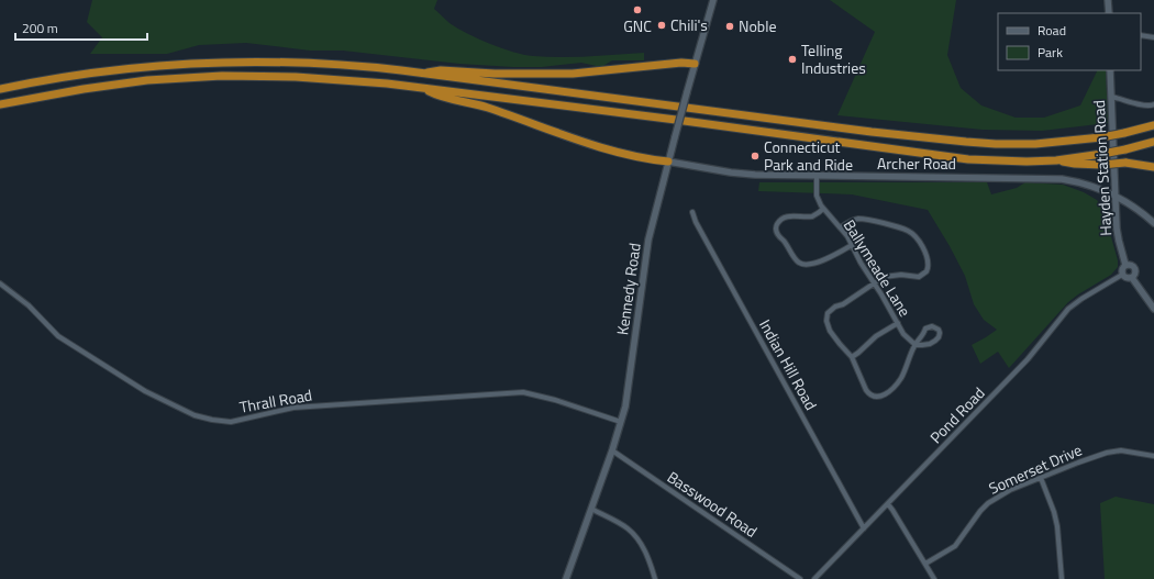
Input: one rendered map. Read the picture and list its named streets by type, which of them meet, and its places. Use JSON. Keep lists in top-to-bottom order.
{
  "streets": {
    "street": [
      "Archer Road",
      "Hayden Station Road",
      "Ballymeade Lane",
      "Kennedy Road",
      "Indian Hill Road",
      "Thrall Road",
      "Pond Road",
      "Somerset Drive",
      "Basswood Road"
    ]
  },
  "crossings": [
    ["Archer Road", "Hayden Station Road"],
    ["Archer Road", "Ballymeade Lane"],
    ["Archer Road", "Kennedy Road"],
    ["Hayden Station Road", "Pond Road"],
    ["Kennedy Road", "Thrall Road"],
    ["Kennedy Road", "Basswood Road"],
    ["Indian Hill Road", "Pond Road"]
  ],
  "places": [
    "GNC",
    "Chili's",
    "Noble",
    "Telling Industries",
    "Connecticut Park and Ride"
  ],
  "legend": ["Road", "Park"],
  "scale_bar": "200 m"
}
